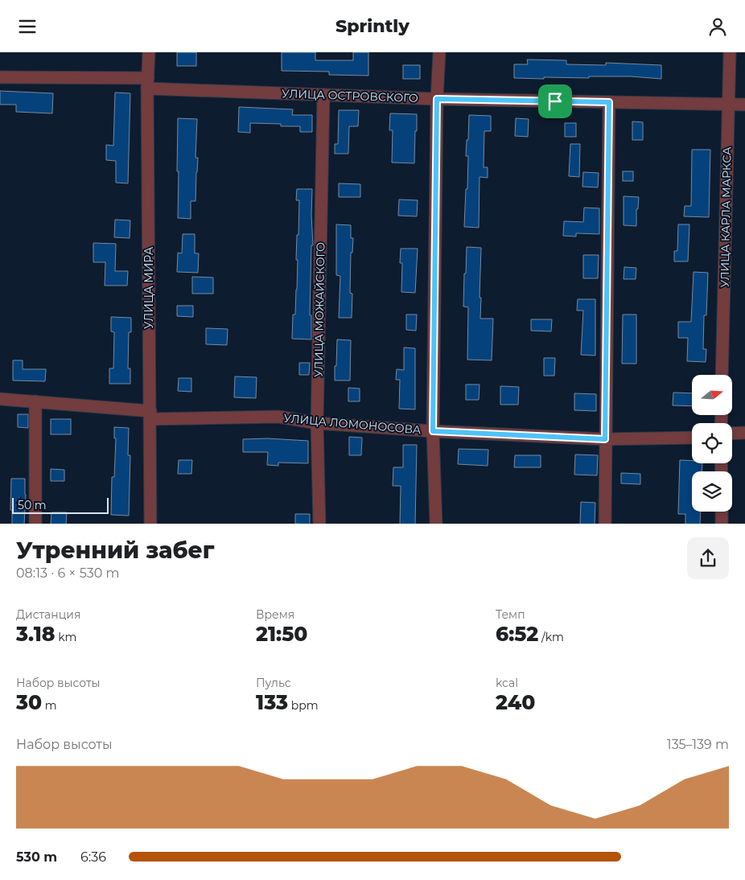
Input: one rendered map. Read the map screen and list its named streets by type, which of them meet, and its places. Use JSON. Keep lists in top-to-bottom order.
{
  "streets": {
    "street": [
      "УЛИЦА ОСТРОВСКОГО",
      "УЛИЦА КАРЛА МАРКСА",
      "УЛИЦА МИРА",
      "УЛИЦА МОЖАЙСКОГО",
      "УЛИЦА ЛОМОНОСОВА"
    ]
  },
  "crossings": [
    ["УЛИЦА ОСТРОВСКОГО", "УЛИЦА КАРЛА МАРКСА"],
    ["УЛИЦА ОСТРОВСКОГО", "УЛИЦА МИРА"],
    ["УЛИЦА ОСТРОВСКОГО", "УЛИЦА МОЖАЙСКОГО"],
    ["УЛИЦА МИРА", "УЛИЦА ЛОМОНОСОВА"],
    ["УЛИЦА МОЖАЙСКОГО", "УЛИЦА ЛОМОНОСОВА"]
  ],
  "scale_bar": "50 m",
  "north": "right",
  "page": {
    "header": "Sprintly",
    "scale": "50 m",
    "heading": ["Утренний забег", "08:13 · 6 × 530 m"],
    "stats": [
      ["Дистанция", "3.18 km"],
      ["Время", "21:50"],
      ["Темп", "6:52 /km"],
      ["Набор высоты", "30 m"],
      ["Пульс", "133 bpm"],
      ["kcal", "240"]
    ],
    "chart": ["Набор высоты", "135–139 m"],
    "list": [
      {
        "name": "530 m",
        "note": "6:36"
      }
    ]
  }
}
